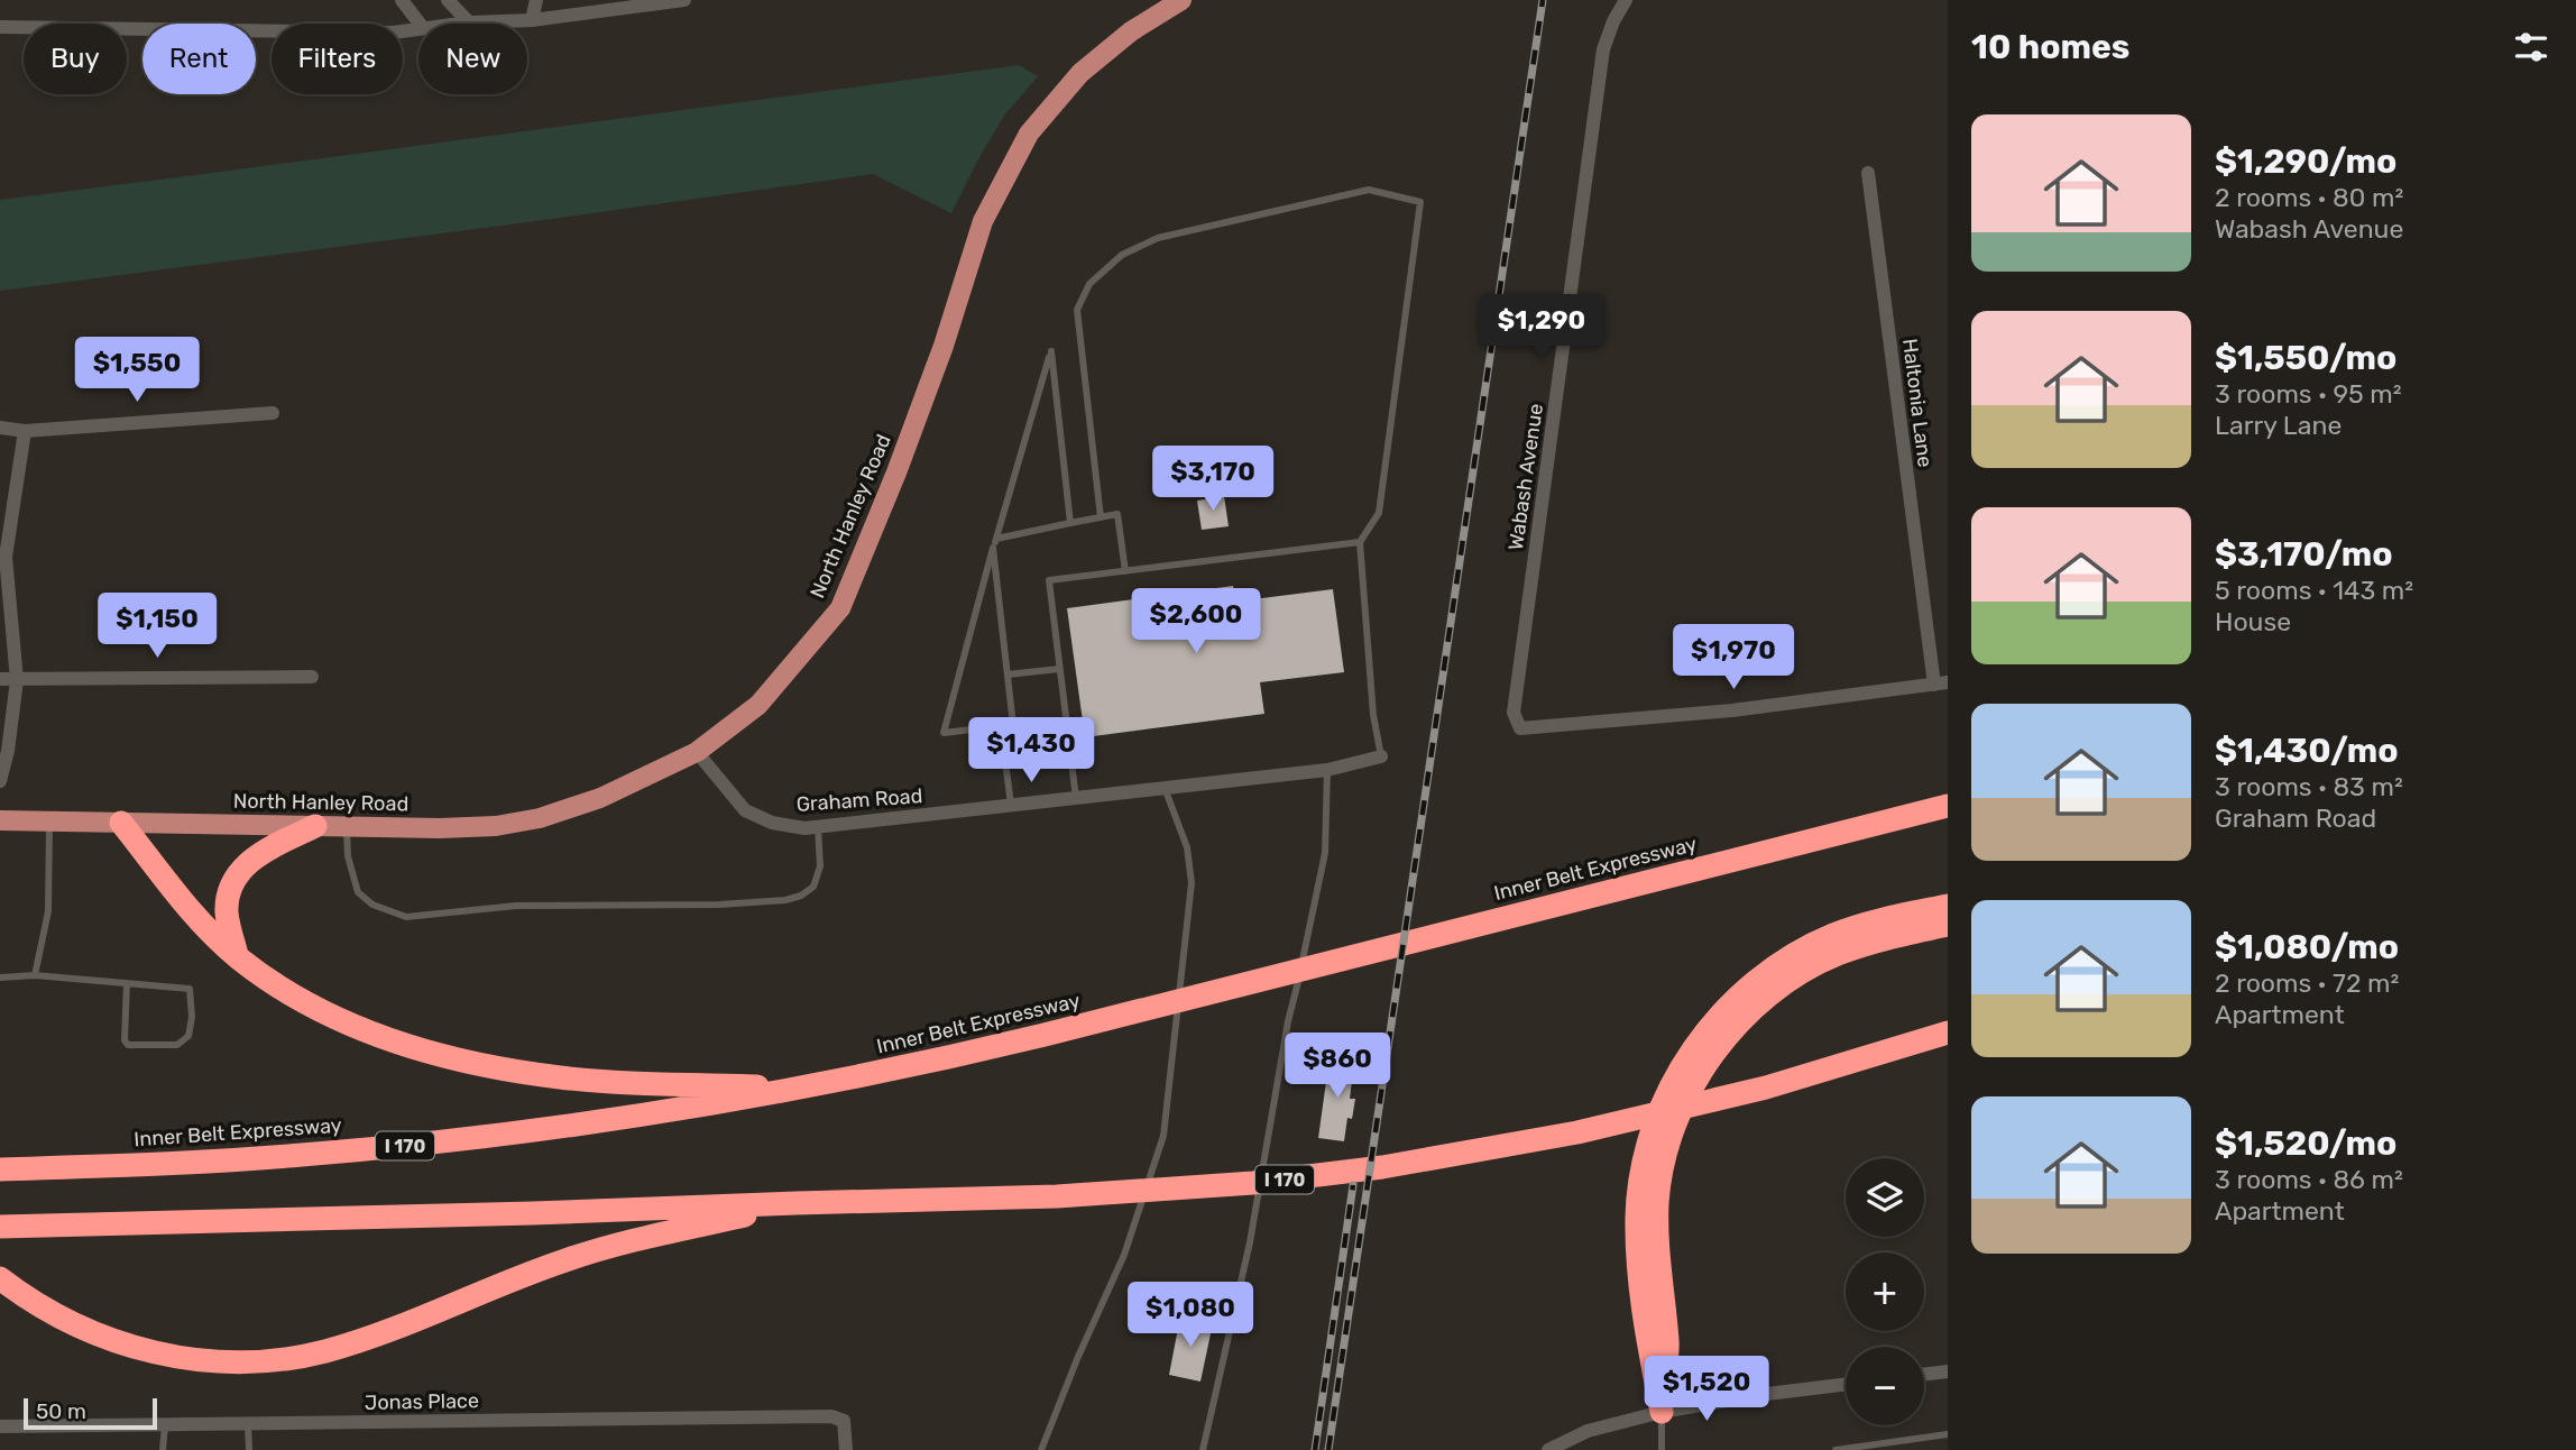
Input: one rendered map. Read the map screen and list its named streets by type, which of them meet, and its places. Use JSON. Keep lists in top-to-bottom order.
{
  "streets": {
    "highway": ["Inner Belt Expressway", "I 170"],
    "main road": ["North Hanley Road"],
    "street": [
      "Haltonia Lane",
      "Wabash Avenue",
      "Graham Road",
      "Jonas Place"
    ]
  },
  "crossings": [
    ["Haltonia Lane", "Wabash Avenue"],
    ["North Hanley Road", "Graham Road"]
  ],
  "scale_bar": "50 m",
  "page": {
    "heading": "10 homes",
    "chip": [
      "Buy",
      "Rent",
      "Filters",
      "New"
    ],
    "list": [
      {
        "name": "$1,290/mo",
        "note": "2 rooms · 80 m² · Wabash Avenue"
      },
      {
        "name": "$1,550/mo",
        "note": "3 rooms · 95 m² · Larry Lane"
      },
      {
        "name": "$3,170/mo",
        "note": "5 rooms · 143 m² · House"
      },
      {
        "name": "$1,430/mo",
        "note": "3 rooms · 83 m² · Graham Road"
      },
      {
        "name": "$1,080/mo",
        "note": "2 rooms · 72 m² · Apartment"
      },
      {
        "name": "$1,520/mo",
        "note": "3 rooms · 86 m² · Apartment"
      }
    ],
    "price": [
      "$1,290",
      "$1,550",
      "$3,170",
      "$2,600",
      "$1,150",
      "$1,970",
      "$1,430",
      "$860",
      "$1,080",
      "$1,520"
    ],
    "map_buttons": ["+", "−"],
    "scale": "50 m"
  }
}
